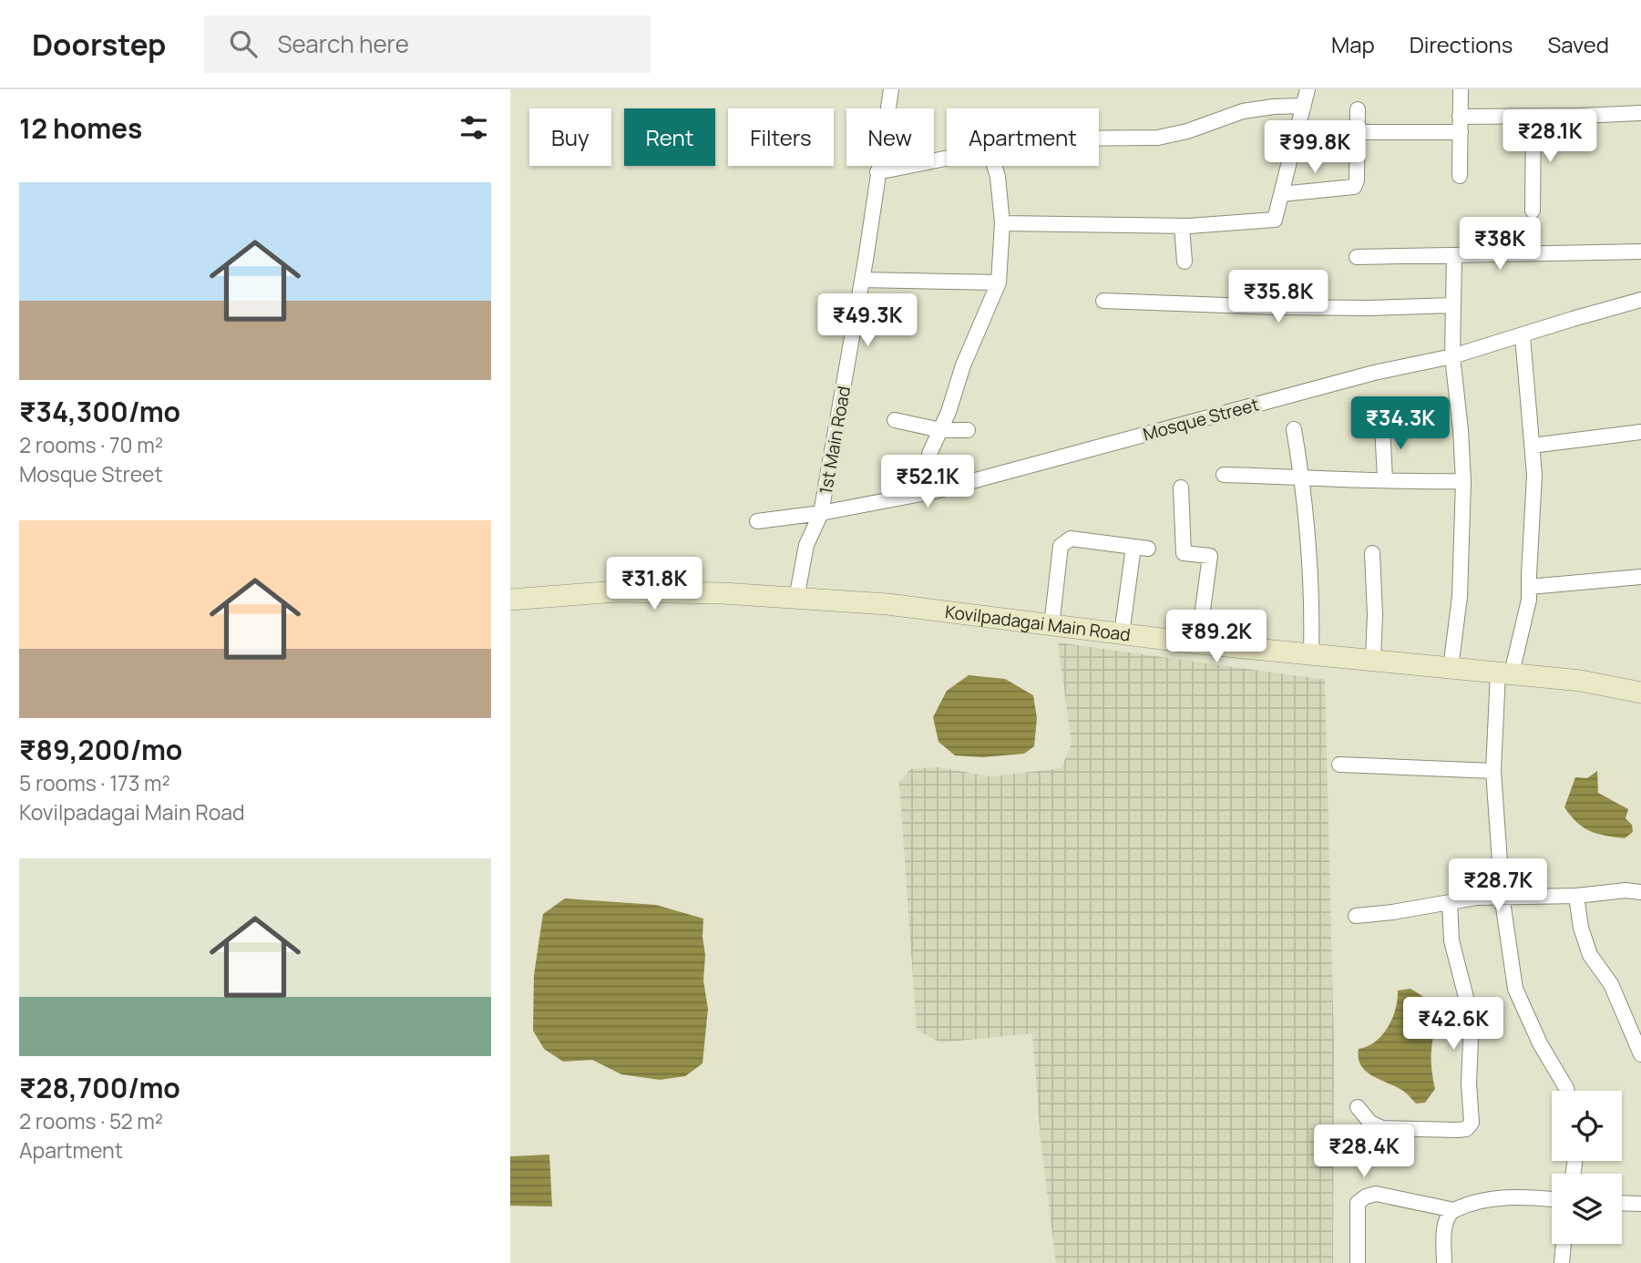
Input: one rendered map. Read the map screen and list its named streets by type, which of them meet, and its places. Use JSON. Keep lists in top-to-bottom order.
{
  "streets": {
    "main road": ["Kovilpadagai Main Road"],
    "street": ["Mosque Street", "1st Main Road"]
  },
  "crossings": [
    ["Mosque Street", "1st Main Road"],
    ["1st Main Road", "Kovilpadagai Main Road"]
  ],
  "page": {
    "header": "Doorstep",
    "search": "Search here",
    "nav": ["Map", "Directions", "Saved"],
    "heading": "12 homes",
    "chip": [
      "Buy",
      "Rent",
      "Filters",
      "New",
      "Apartment"
    ],
    "price": [
      "₹28.1K",
      "₹99.8K",
      "₹38K",
      "₹35.8K",
      "₹49.3K",
      "₹34.3K",
      "₹52.1K",
      "₹31.8K",
      "₹89.2K",
      "₹28.7K",
      "₹42.6K",
      "₹28.4K"
    ],
    "list": [
      {
        "name": "₹34,300/mo",
        "note": "2 rooms · 70 m² · Mosque Street"
      },
      {
        "name": "₹89,200/mo",
        "note": "5 rooms · 173 m² · Kovilpadagai Main Road"
      },
      {
        "name": "₹28,700/mo",
        "note": "2 rooms · 52 m² · Apartment"
      }
    ]
  }
}
